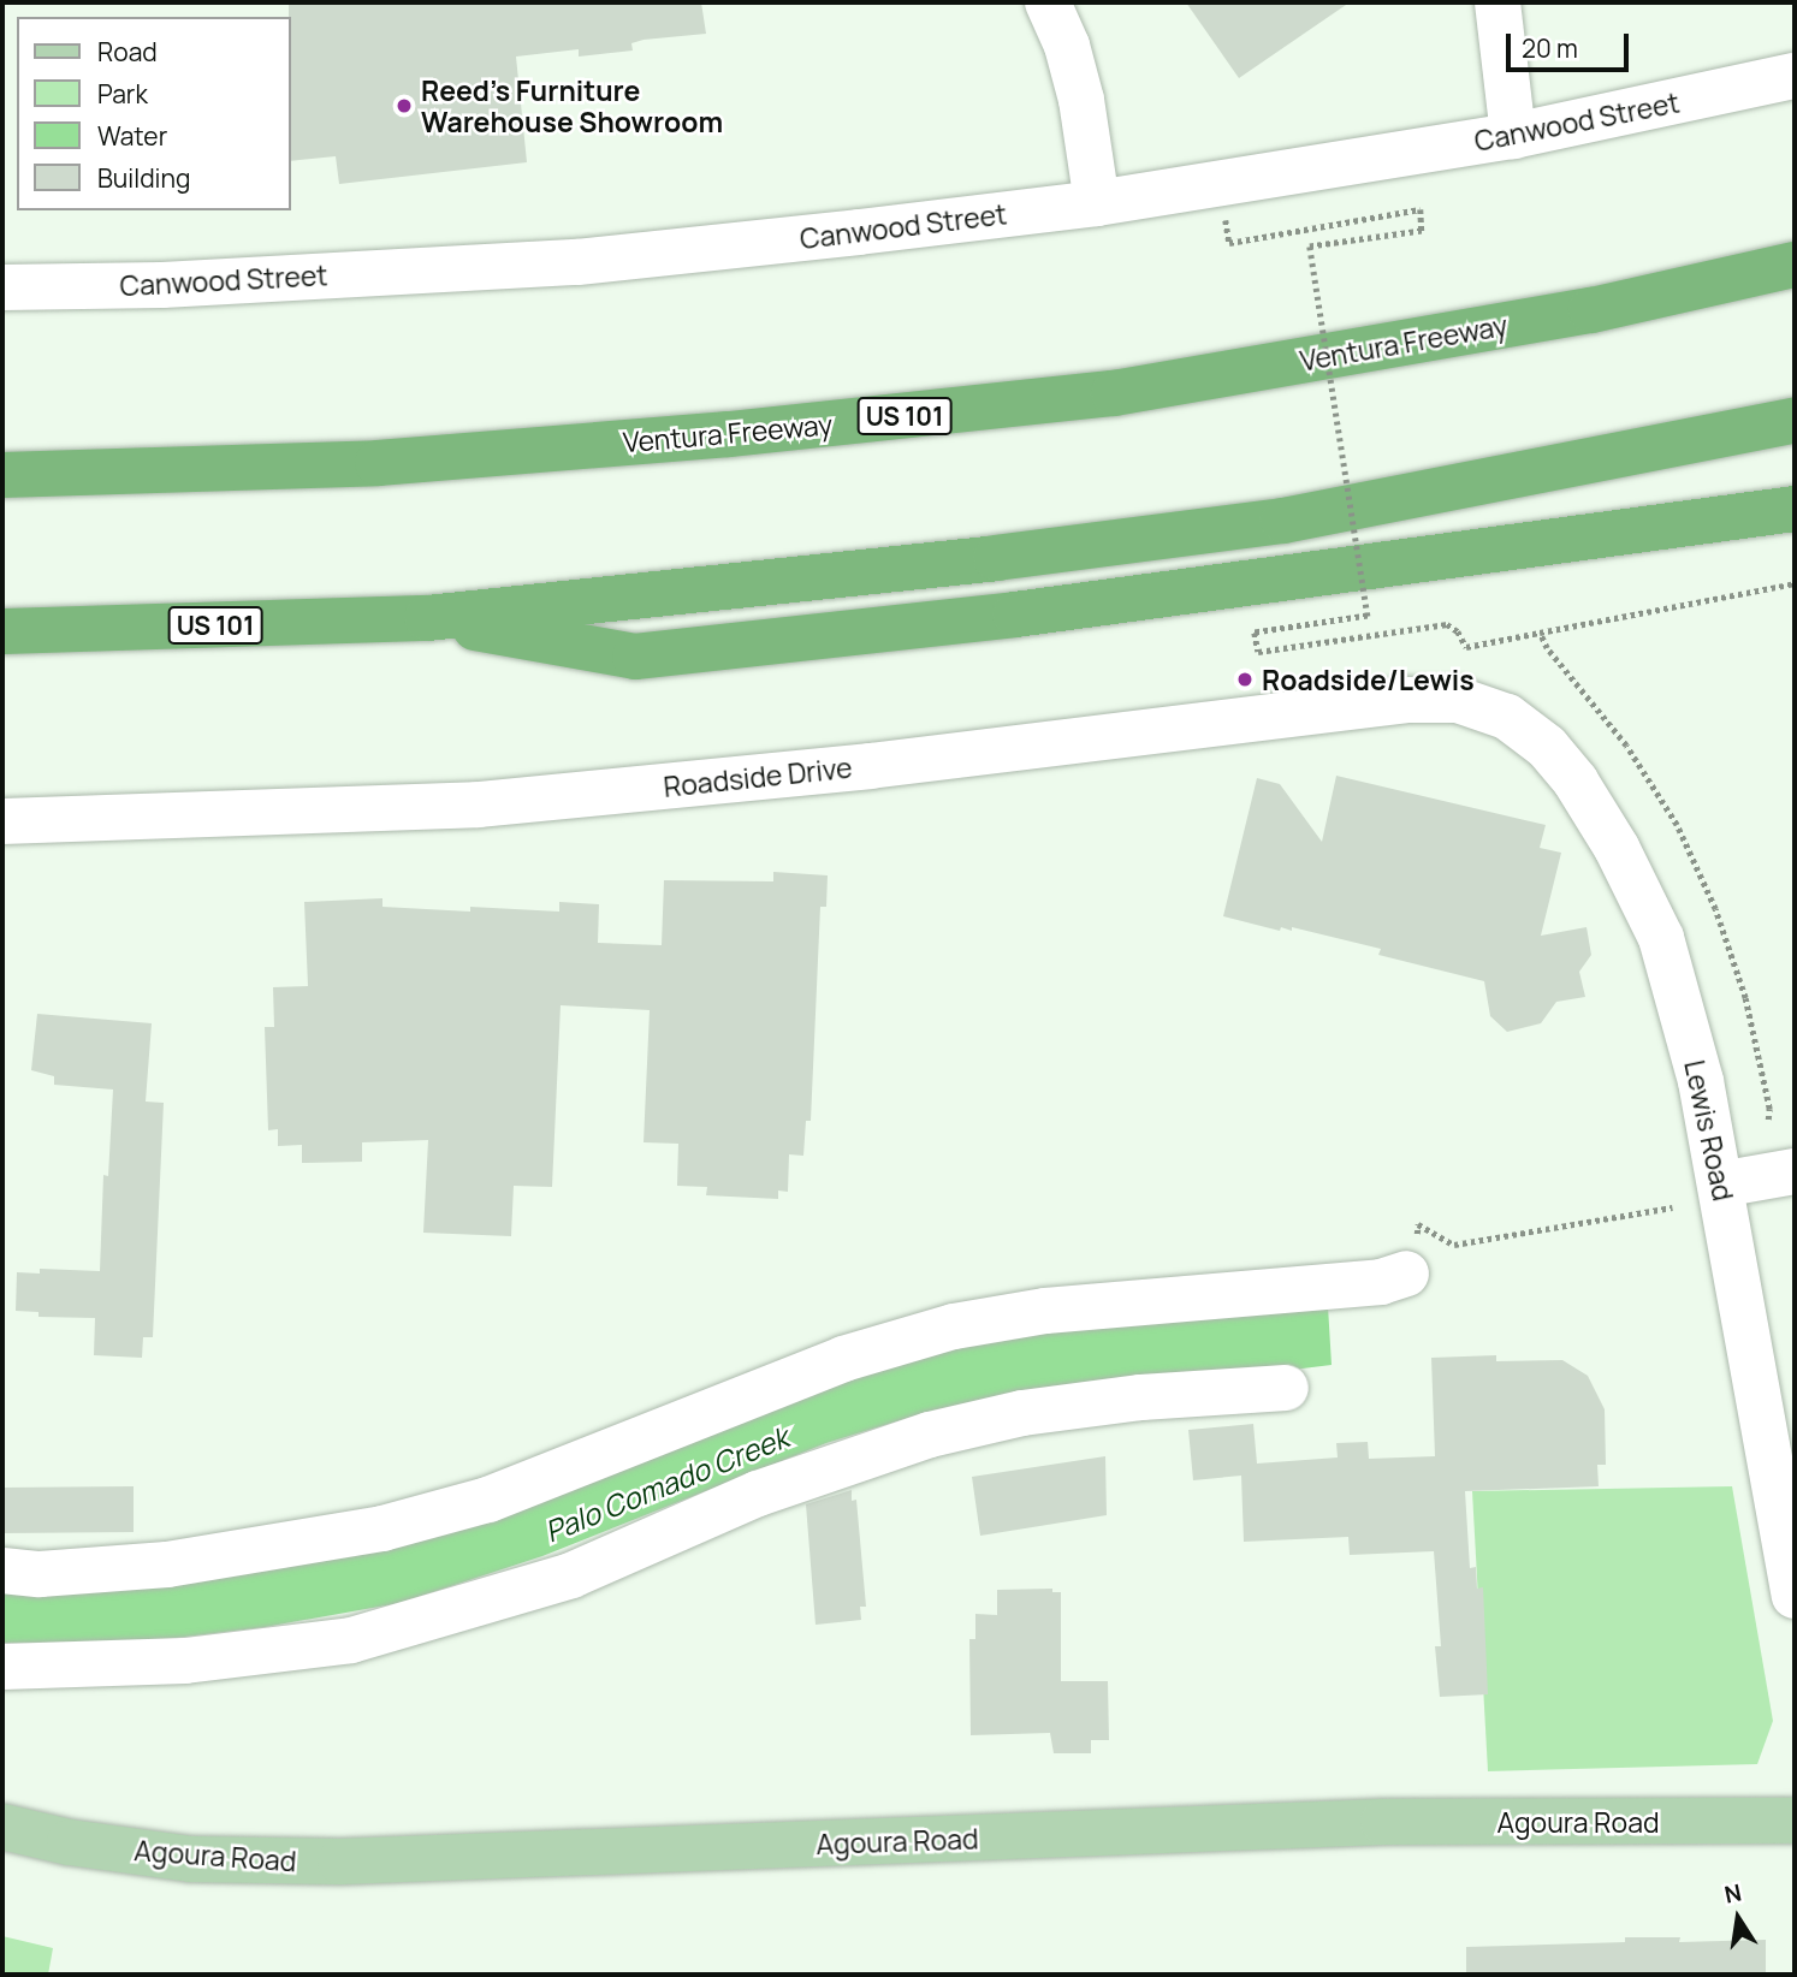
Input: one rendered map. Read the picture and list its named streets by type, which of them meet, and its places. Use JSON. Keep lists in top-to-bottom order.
{
  "streets": {
    "highway": ["Ventura Freeway", "US 101"],
    "main road": ["Agoura Road"],
    "street": ["Canwood Street", "Roadside Drive", "Lewis Road"]
  },
  "crossings": [
    ["Roadside Drive", "Lewis Road"]
  ],
  "water": ["Palo Comado Creek"],
  "places": ["Reed's Furniture Warehouse Showroom", "Roadside/Lewis"],
  "legend": [
    "Road",
    "Park",
    "Water",
    "Building"
  ],
  "scale_bar": "20 m",
  "north": "top"
}
